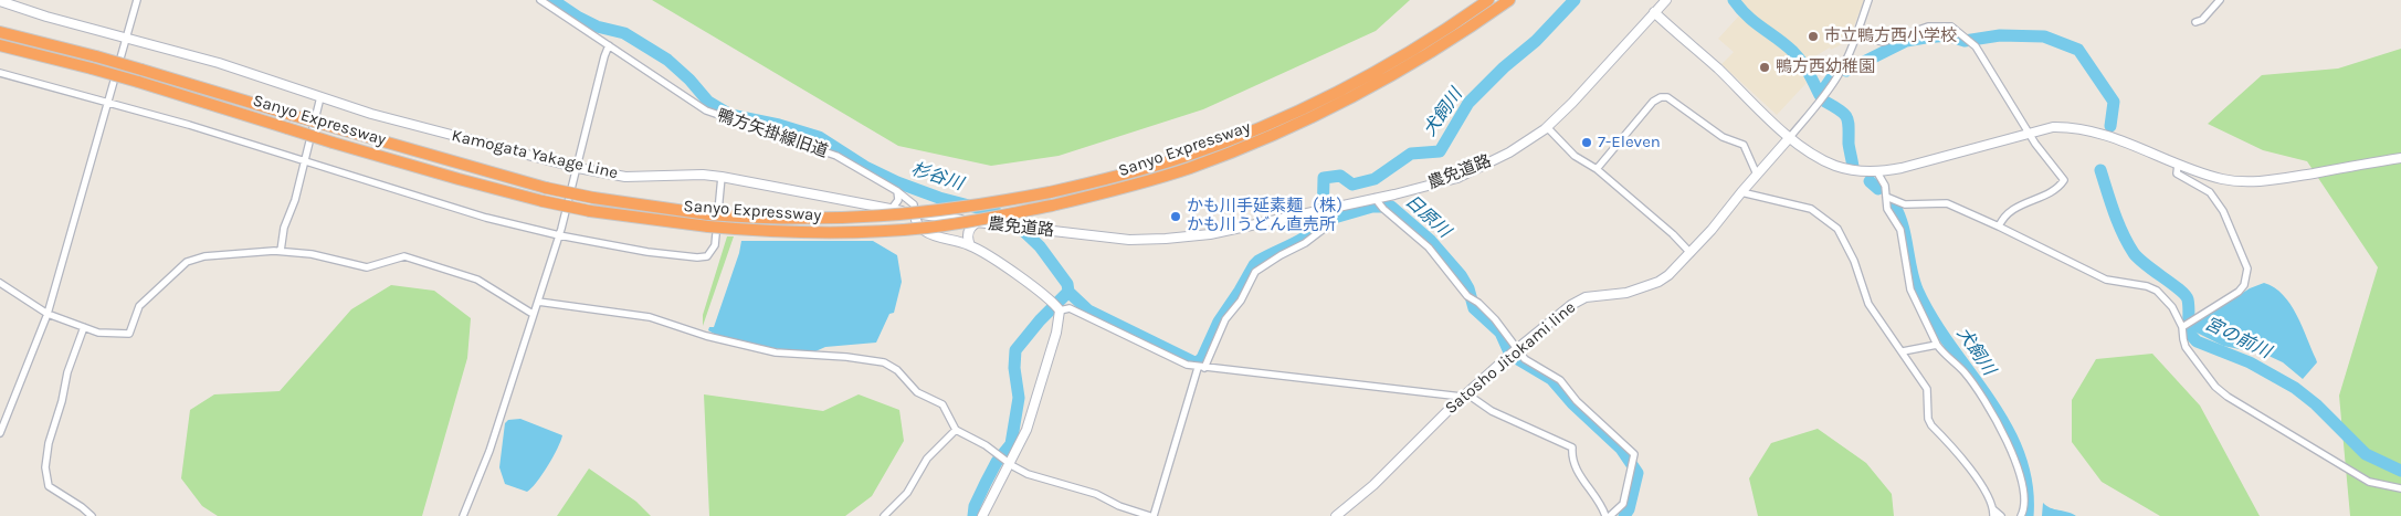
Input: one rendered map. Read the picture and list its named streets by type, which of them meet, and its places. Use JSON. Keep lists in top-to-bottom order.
{
  "streets": {
    "highway": ["Sanyo Expressway"],
    "main road": ["Kamogata Yakage Line", "農免道路", "Satosho Jitokami line"],
    "street": ["鴨方矢掛線旧道"]
  },
  "crossings": [
    ["鴨方矢掛線旧道", "Kamogata Yakage Line"],
    ["鴨方矢掛線旧道", "農免道路"],
    ["Kamogata Yakage Line", "農免道路"]
  ],
  "water": [
    "犬飼川",
    "杉谷川",
    "日原川",
    "宮の前川"
  ],
  "places": [
    "市立鴨方西小学校",
    "鴨方西幼稚園",
    "7-Eleven",
    "かも川手延素麺（株） かも川うどん直売所"
  ]
}
